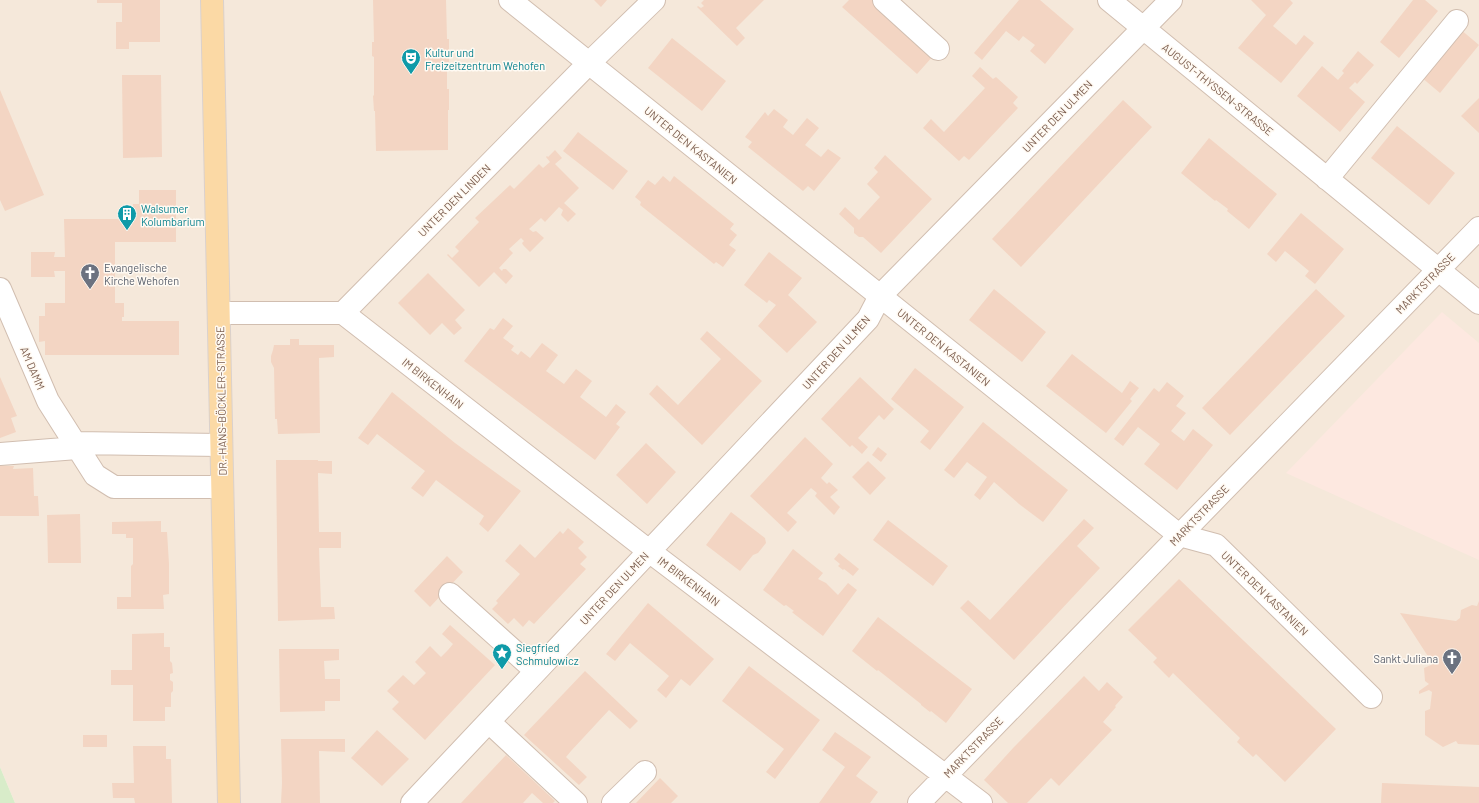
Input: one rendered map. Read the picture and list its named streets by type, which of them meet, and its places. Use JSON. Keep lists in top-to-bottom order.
{
  "streets": {
    "main road": ["DR.-HANS-BÖCKLER-STRASSE"],
    "street": [
      "AUGUST-THYSSEN-STRASSE",
      "UNTER DEN ULMEN",
      "UNTER DEN KASTANIEN",
      "UNTER DEN LINDEN",
      "MARKTSTRASSE",
      "AM DAMM",
      "IM BIRKENHAIN"
    ]
  },
  "crossings": [
    ["AUGUST-THYSSEN-STRASSE", "UNTER DEN ULMEN"],
    ["AUGUST-THYSSEN-STRASSE", "MARKTSTRASSE"],
    ["UNTER DEN ULMEN", "UNTER DEN KASTANIEN"],
    ["UNTER DEN ULMEN", "IM BIRKENHAIN"],
    ["UNTER DEN KASTANIEN", "UNTER DEN LINDEN"],
    ["UNTER DEN KASTANIEN", "MARKTSTRASSE"],
    ["UNTER DEN LINDEN", "IM BIRKENHAIN"],
    ["MARKTSTRASSE", "IM BIRKENHAIN"],
    ["AM DAMM", "DR.-HANS-BÖCKLER-STRASSE"]
  ],
  "places": {
    "theatre": ["Kultur und Freizeitzentrum Wehofen"],
    "building": ["Walsumer Kolumbarium"],
    "church": ["Evangelische Kirche Wehofen", "Sankt Juliana"],
    "place": ["Siegfried Schmulowicz"]
  }
}
